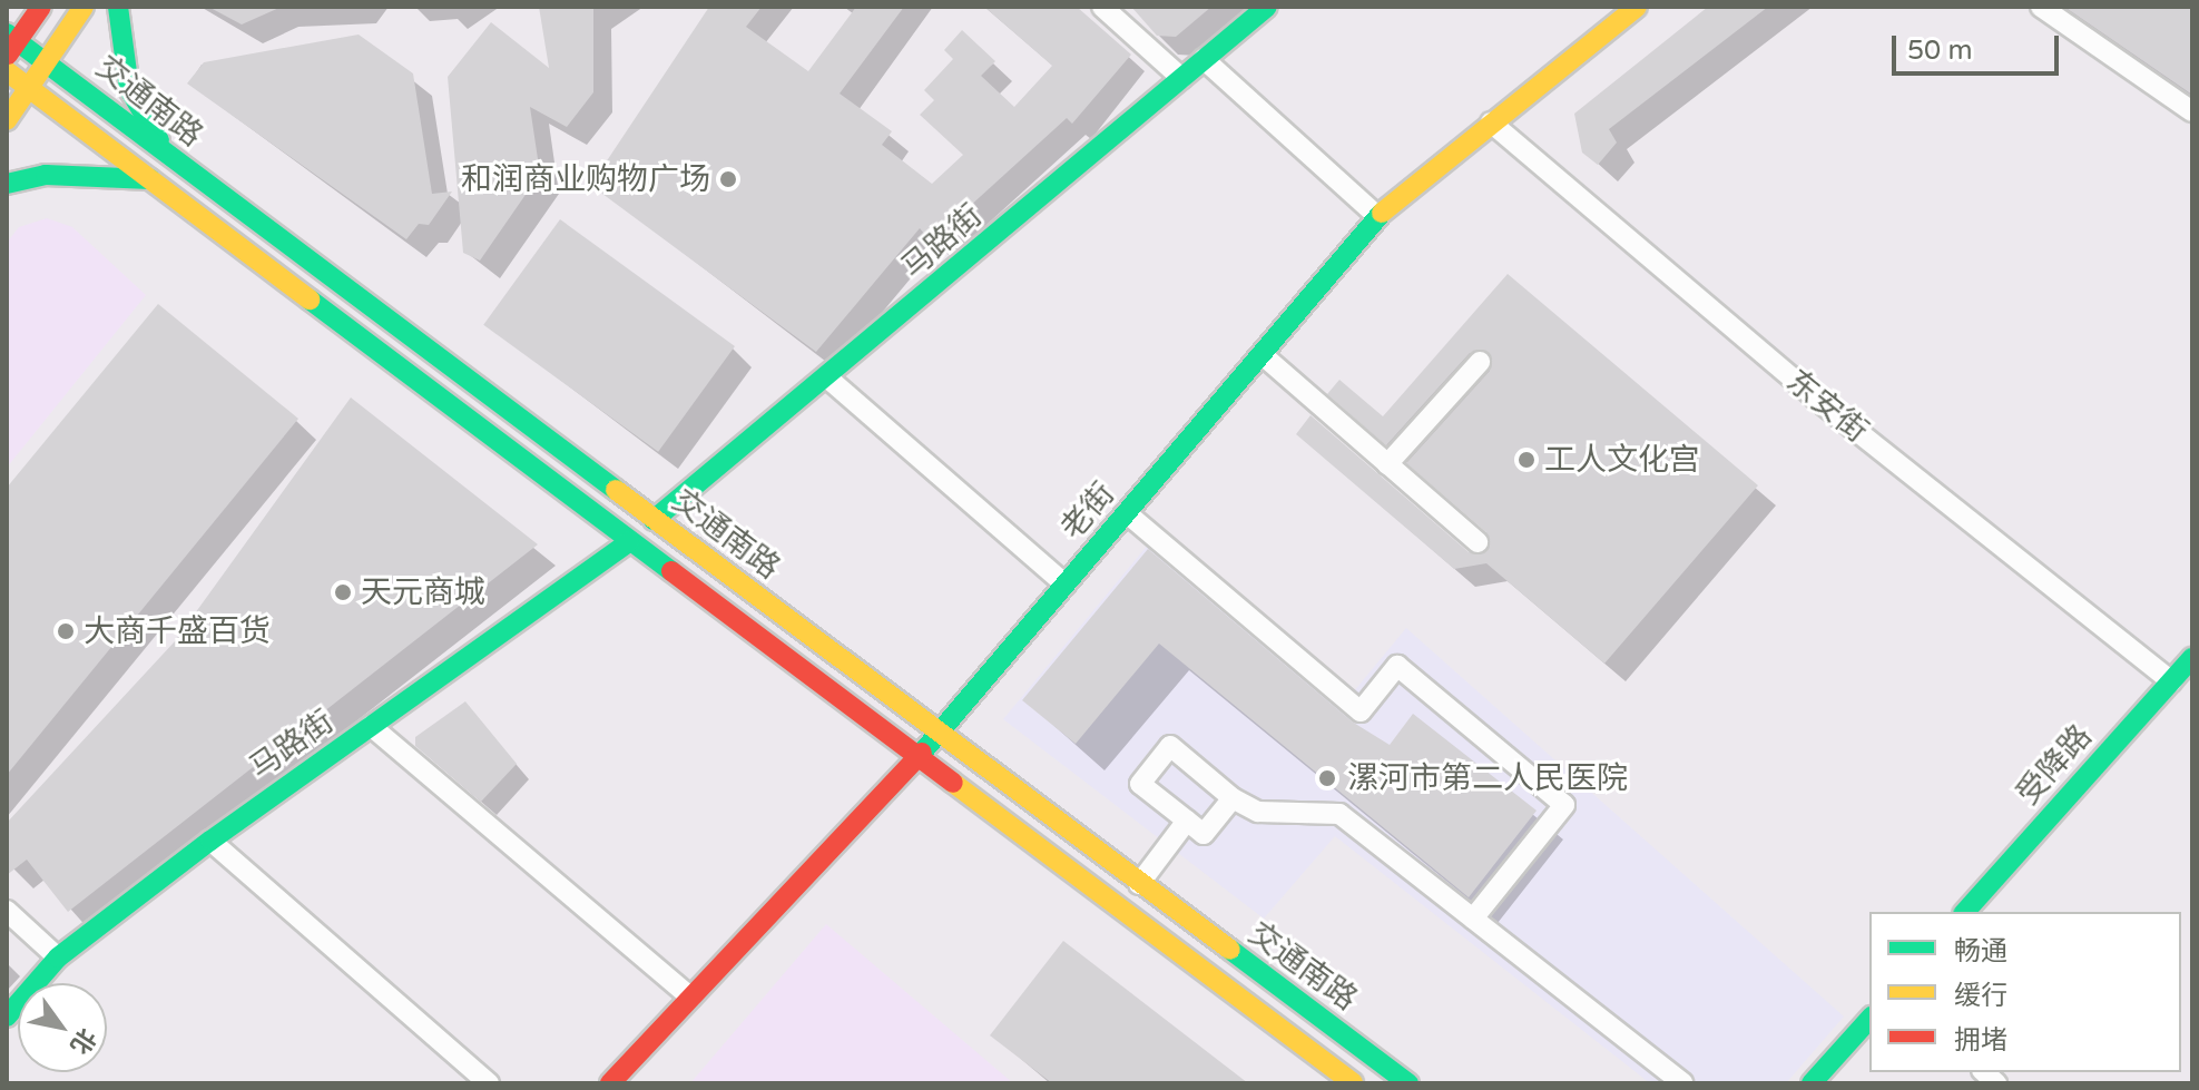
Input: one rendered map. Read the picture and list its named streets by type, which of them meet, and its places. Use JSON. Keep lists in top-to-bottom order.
{
  "streets": {
    "main road": [
      "交通南路",
      "马路街",
      "老街",
      "受降路"
    ],
    "street": ["东安街"]
  },
  "crossings": [
    ["交通南路", "马路街"],
    ["交通南路", "老街"],
    ["东安街", "老街"],
    ["东安街", "受降路"]
  ],
  "places": [
    "和润商业购物广场",
    "工人文化宫",
    "天元商城",
    "大商千盛百货",
    "漯河市第二人民医院"
  ],
  "legend": ["畅通", "缓行", "拥堵"],
  "scale_bar": "50 m",
  "north": "bottom right"
}
